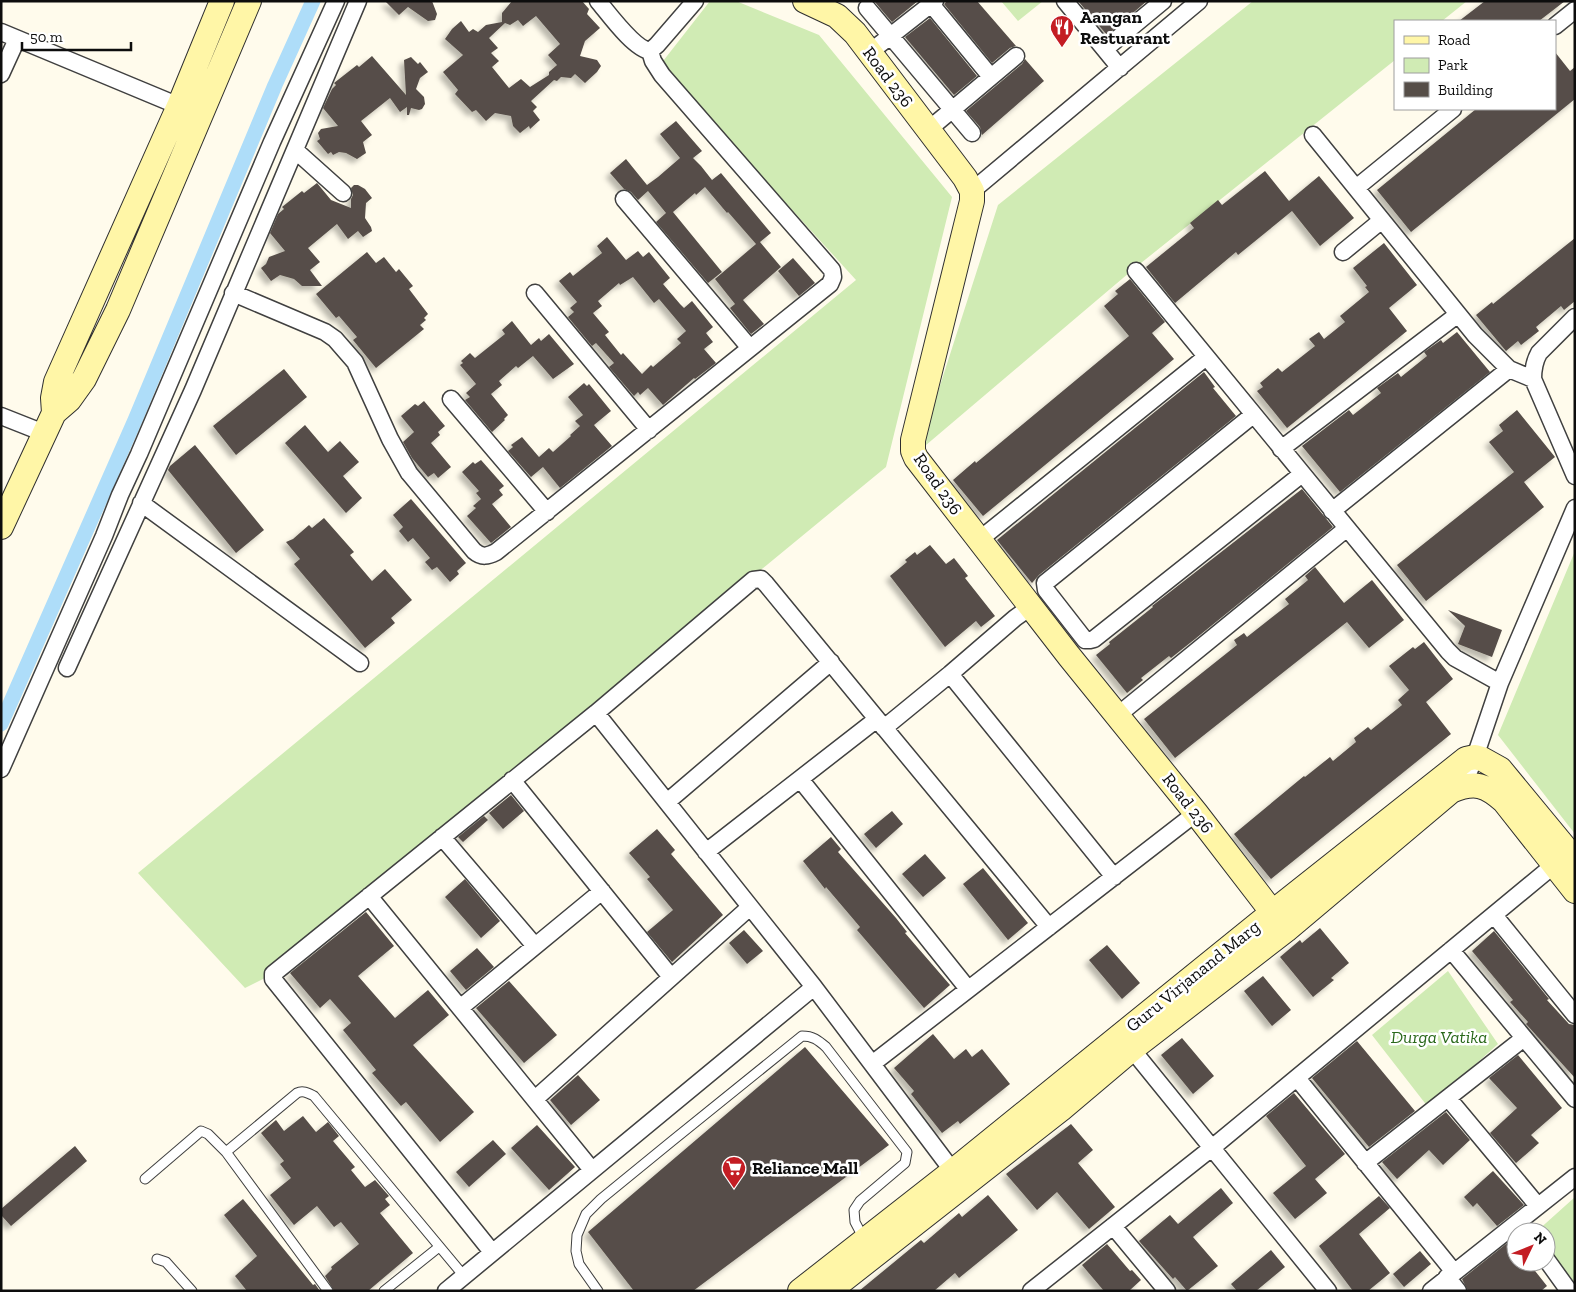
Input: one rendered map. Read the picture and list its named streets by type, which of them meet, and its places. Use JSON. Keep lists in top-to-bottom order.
{
  "streets": {
    "street": ["Road 236", "Guru Virjanand Marg"]
  },
  "crossings": [
    ["Road 236", "Guru Virjanand Marg"]
  ],
  "parks": ["Durga Vatika"],
  "places": {
    "restaurant": ["Aangan Restuarant"],
    "supermarket": ["Reliance Mall"]
  },
  "legend": ["Road", "Park", "Building"],
  "scale_bar": "50 m",
  "north": "top right"
}
